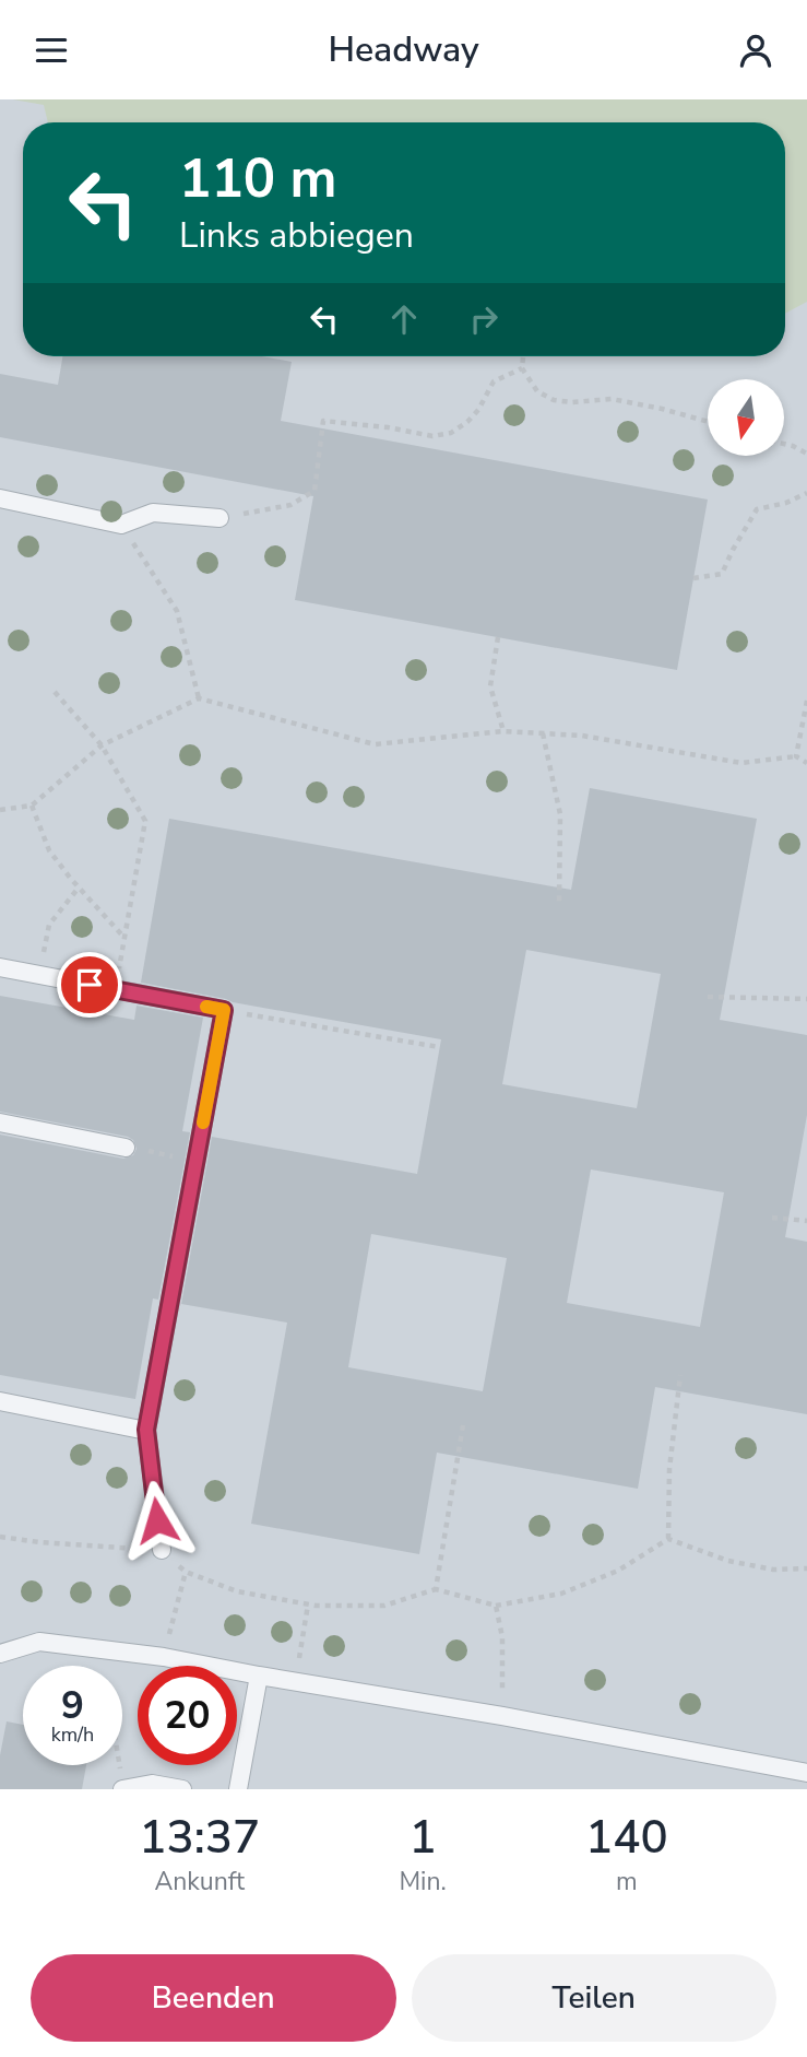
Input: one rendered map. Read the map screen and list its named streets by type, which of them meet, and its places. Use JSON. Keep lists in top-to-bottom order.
{
  "north": "bottom",
  "page": {
    "header": "Headway",
    "turn": ["110 m", "Links abbiegen"],
    "speed": "9 km/h",
    "limit": "20",
    "eta": [
      "13:37",
      "Ankunft",
      "1",
      "Min.",
      "140",
      "m"
    ],
    "buttons": ["Beenden", "Teilen"]
  }
}
